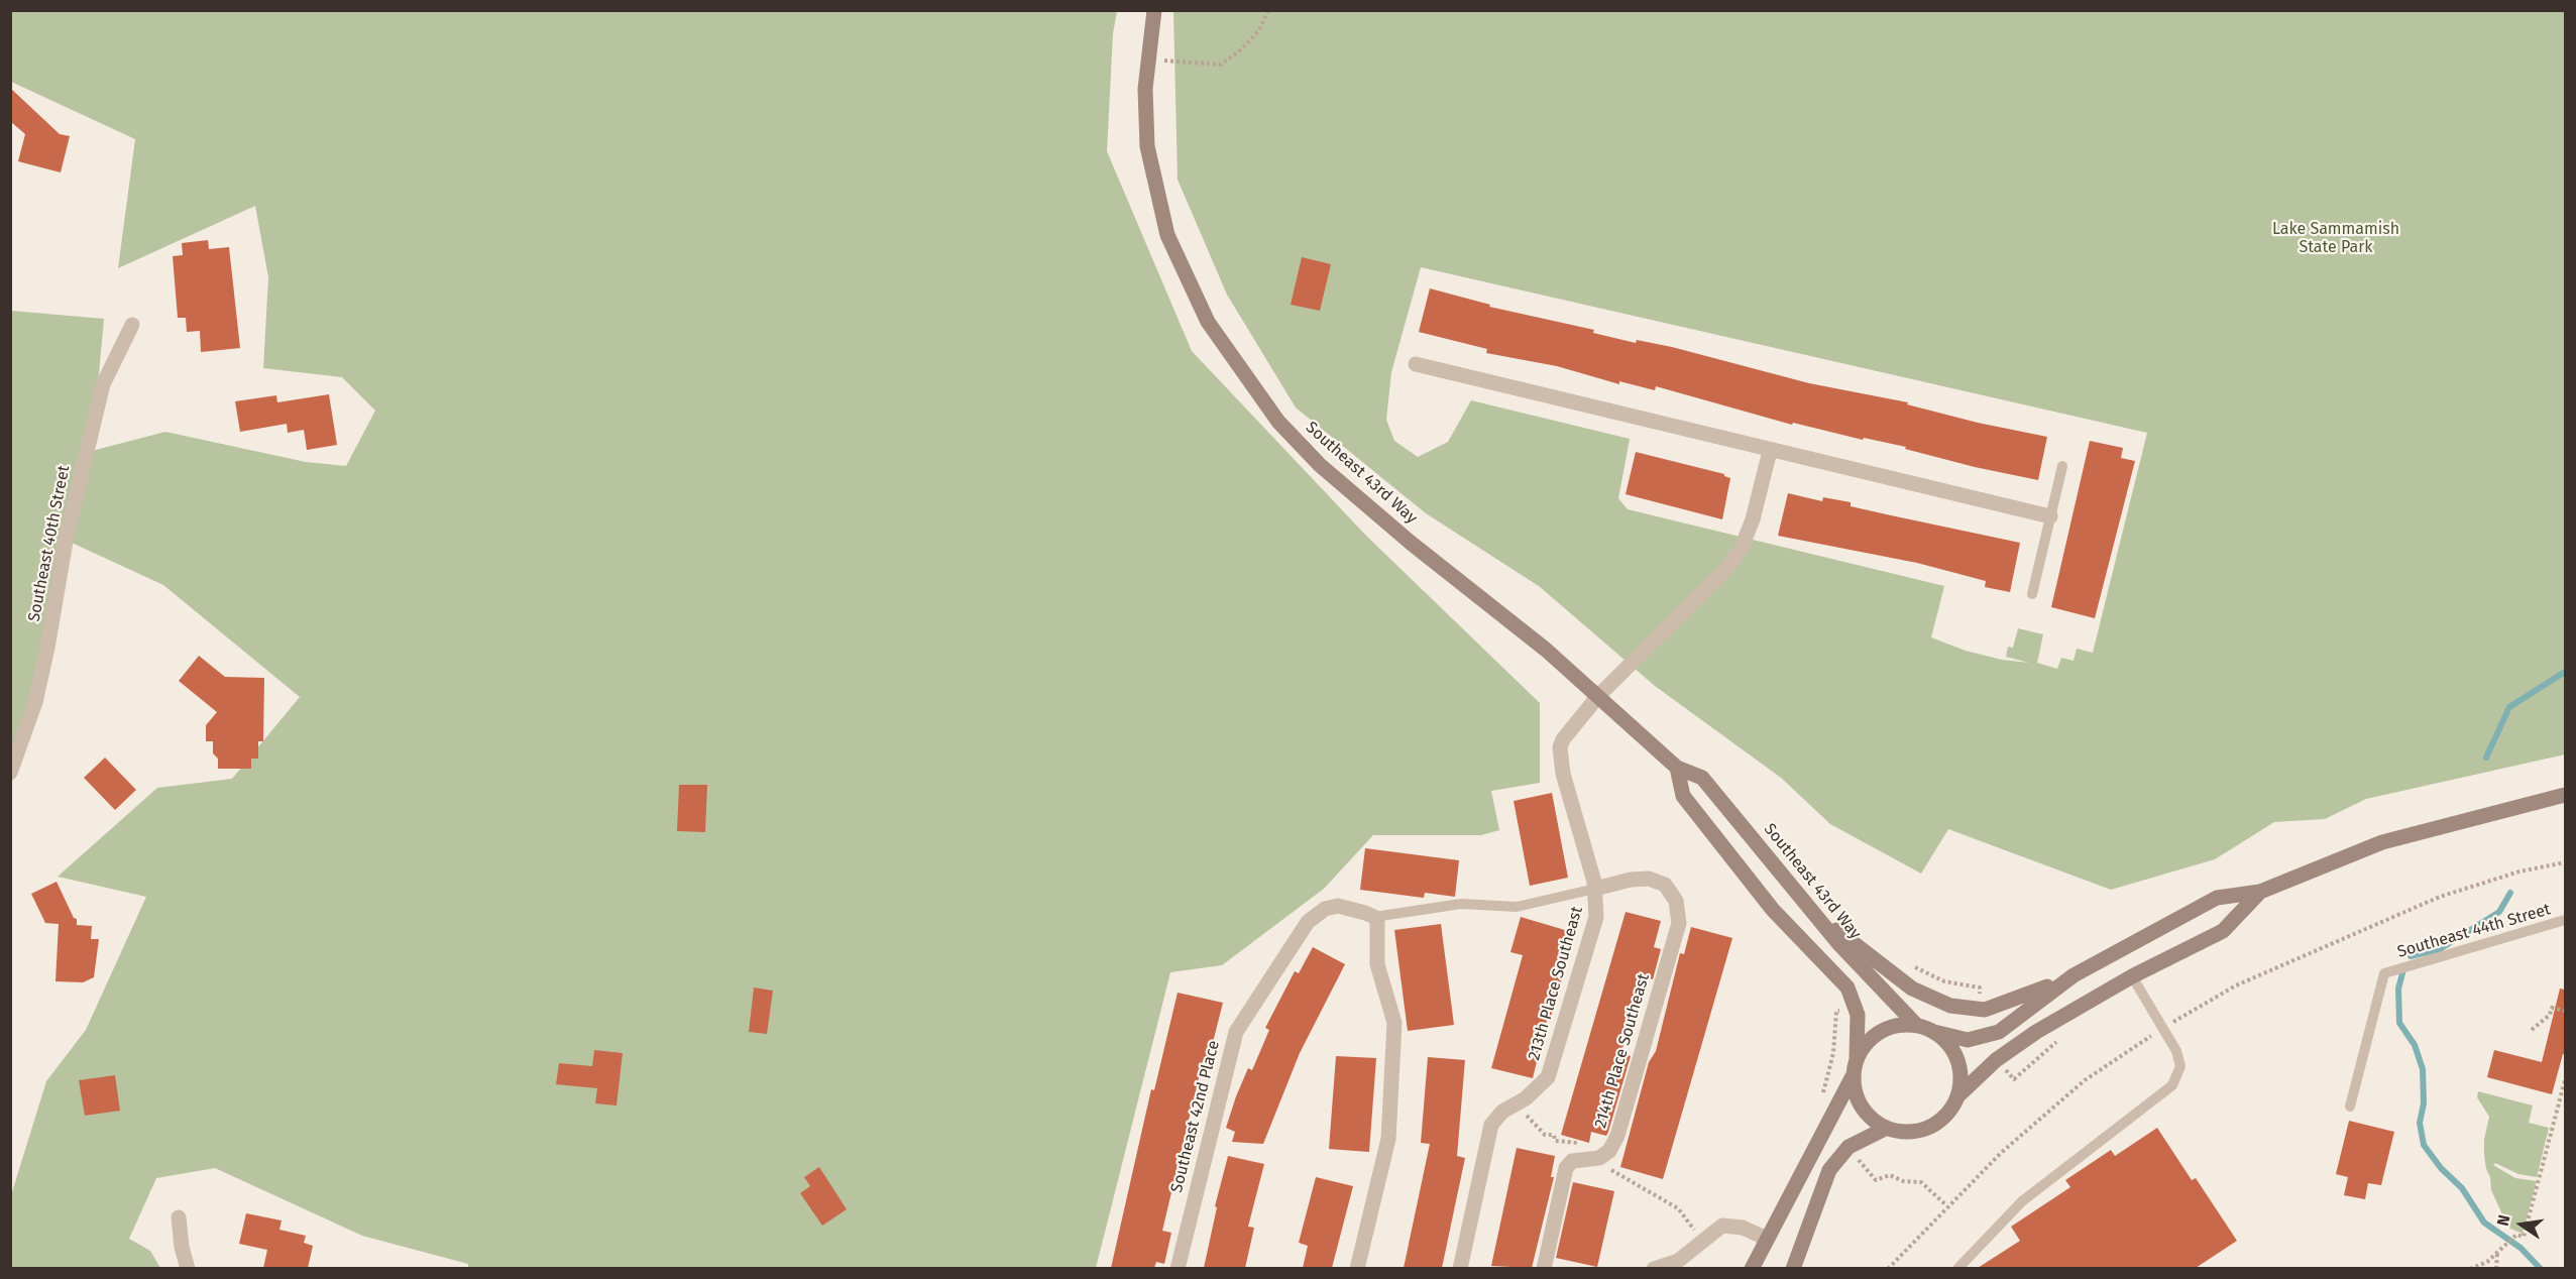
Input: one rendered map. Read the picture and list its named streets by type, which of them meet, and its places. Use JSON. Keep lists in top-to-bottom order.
{
  "streets": {
    "main road": ["Southeast 43rd Way"],
    "street": [
      "Southeast 40th Street",
      "213th Place Southeast",
      "214th Place Southeast",
      "Southeast 42nd Place"
    ],
    "lane": ["Southeast 44th Street"]
  },
  "crossings": [
    ["Southeast 43rd Way", "213th Place Southeast"],
    ["213th Place Southeast", "214th Place Southeast"]
  ],
  "parks": ["Lake Sammamish State Park"],
  "north": "left"
}
